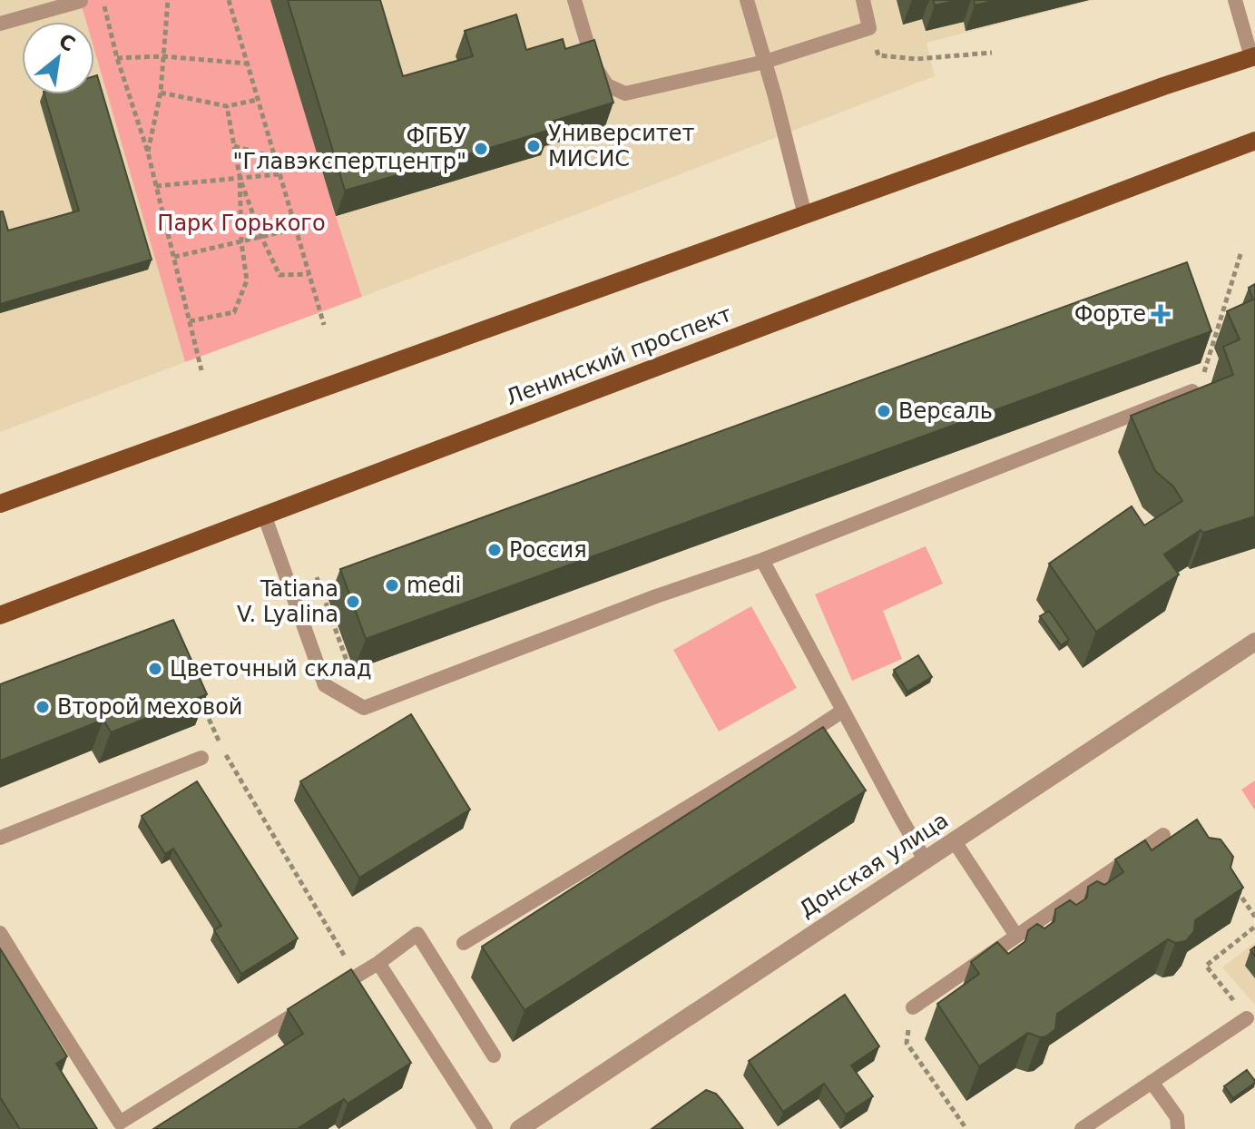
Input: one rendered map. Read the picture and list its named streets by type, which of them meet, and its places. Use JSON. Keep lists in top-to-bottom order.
{
  "streets": {
    "main road": ["Ленинский проспект"],
    "street": ["Донская улица"]
  },
  "parks": ["Парк Горького"],
  "places": {
    "other": [
      "Университет МИСИС",
      "ФГБУ \"Главэкспертцентр\"",
      "Версаль",
      "Россия",
      "medi",
      "Tatiana V. Lyalina",
      "Цветочный склад",
      "Второй меховой"
    ],
    "health": ["Форте"]
  },
  "north": "top right"
}
